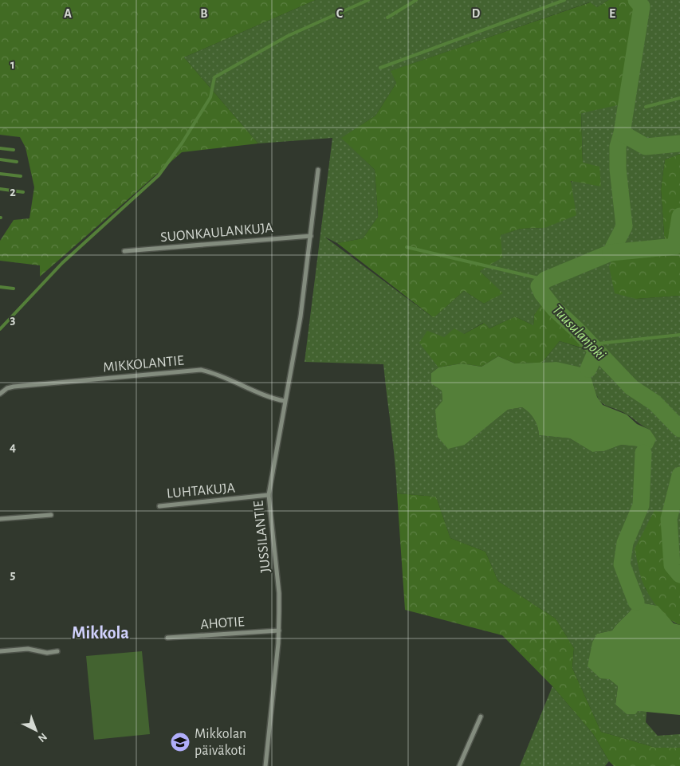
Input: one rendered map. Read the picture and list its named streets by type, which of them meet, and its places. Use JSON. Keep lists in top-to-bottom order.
{
  "streets": {
    "street": [
      "SUONKAULANKUJA",
      "MIKKOLANTIE",
      "LUHTAKUJA",
      "JUSSILANTIE",
      "AHOTIE"
    ]
  },
  "crossings": [
    ["SUONKAULANKUJA", "JUSSILANTIE"],
    ["MIKKOLANTIE", "JUSSILANTIE"],
    ["LUHTAKUJA", "JUSSILANTIE"],
    ["JUSSILANTIE", "AHOTIE"]
  ],
  "districts": ["Mikkola"],
  "water": ["Tuusulanjoki"],
  "places": {
    "school or university": ["Mikkolan päiväkoti"]
  },
  "north": "bottom right",
  "grid": {
    "columns": [
      "A",
      "B",
      "C",
      "D",
      "E"
    ],
    "rows": [
      "1",
      "2",
      "3",
      "4",
      "5"
    ]
  }
}
